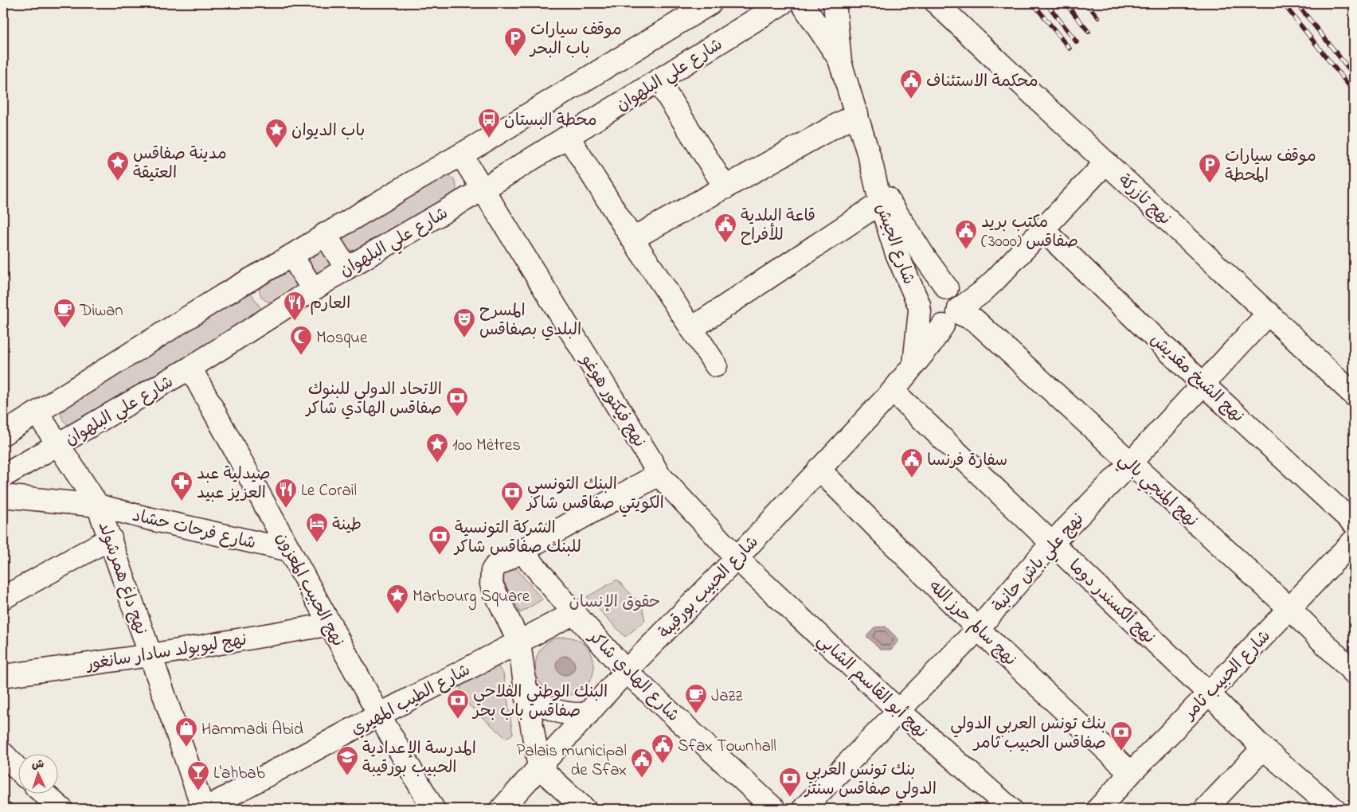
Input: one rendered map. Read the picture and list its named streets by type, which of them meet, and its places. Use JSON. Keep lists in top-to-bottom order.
{
  "streets": {
    "street": [
      "شارع علي البلهوان",
      "نهج تازركة",
      "شارع الجيش",
      "نهج الشيخ مقديش",
      "نهج فيكتور هوغو",
      "نهج المنجي بالي",
      "شارع فرحات حشاد",
      "نهج علي باش حانبة",
      "نهج داغ همرشولد",
      "شارع الحبيب بورقيبة",
      "نهج الحبيب المعزون",
      "نهج ألكسندر دوما",
      "نهج سالم حرز الله",
      "نهج ليوبولد سادار سانغور",
      "شارع الحبيب ثامر",
      "شارع الهادي شاكر",
      "نهج أبو القاسم الشابي",
      "شارع الطيب المهيري"
    ]
  },
  "crossings": [
    ["شارع علي البلهوان", "نهج فيكتور هوغو"],
    ["شارع علي البلهوان", "نهج داغ همرشولد"],
    ["شارع علي البلهوان", "نهج الحبيب المعزون"],
    ["نهج تازركة", "نهج علي باش حانبة"],
    ["نهج تازركة", "شارع الحبيب بورقيبة"],
    ["شارع الجيش", "نهج المنجي بالي"],
    ["شارع الجيش", "شارع الحبيب بورقيبة"],
    ["نهج الشيخ مقديش", "نهج علي باش حانبة"],
    ["نهج الشيخ مقديش", "شارع الحبيب بورقيبة"],
    ["نهج فيكتور هوغو", "شارع الحبيب بورقيبة"],
    ["نهج فيكتور هوغو", "نهج أبو القاسم الشابي"],
    ["نهج المنجي بالي", "نهج علي باش حانبة"],
    ["نهج المنجي بالي", "شارع الحبيب بورقيبة"],
    ["نهج المنجي بالي", "شارع الحبيب ثامر"],
    ["شارع فرحات حشاد", "نهج داغ همرشولد"],
    ["شارع فرحات حشاد", "نهج الحبيب المعزون"],
    ["نهج علي باش حانبة", "نهج ألكسندر دوما"],
    ["نهج علي باش حانبة", "نهج سالم حرز الله"],
    ["نهج علي باش حانبة", "نهج أبو القاسم الشابي"],
    ["نهج داغ همرشولد", "نهج ليوبولد سادار سانغور"],
    ["نهج داغ همرشولد", "شارع الطيب المهيري"],
    ["شارع الحبيب بورقيبة", "نهج ألكسندر دوما"],
    ["شارع الحبيب بورقيبة", "نهج سالم حرز الله"],
    ["شارع الحبيب بورقيبة", "شارع الهادي شاكر"],
    ["شارع الحبيب بورقيبة", "نهج أبو القاسم الشابي"],
    ["شارع الحبيب بورقيبة", "شارع الطيب المهيري"],
    ["نهج الحبيب المعزون", "نهج ليوبولد سادار سانغور"],
    ["نهج الحبيب المعزون", "شارع الطيب المهيري"],
    ["نهج ألكسندر دوما", "شارع الحبيب ثامر"],
    ["نهج سالم حرز الله", "شارع الحبيب ثامر"],
    ["شارع الهادي شاكر", "شارع الطيب المهيري"]
  ],
  "parks": ["حقوق الإنسان"],
  "places": {
    "parking": ["موقف سيارات باب البحر", "موقف سيارات المحطة"],
    "public building": [
      "محكمة الاستئناف",
      "قاعة البلدية للأفراح",
      "مكتب بريد صفاقس (3000)",
      "سفارة فرنسا",
      "Sfax Townhall",
      "Palais municipal de Sfax"
    ],
    "bus stop": ["محطة البستان"],
    "place": [
      "باب الديوان",
      "مدينة صفاقس العتيقة",
      "100 Mètres",
      "Marbourg Square"
    ],
    "restaurant": ["العارم", "Le Corail"],
    "cafe": ["Diwan", "Jazz"],
    "theatre": ["المسرح البلدي بصفاقس"],
    "mosque": ["Mosque"],
    "bank": [
      "الاتحاد الدولي للبنوك صفاقس الهادي شاكر",
      "البنك التونسي الكويتي صفاقس شاكر",
      "الشركة التونسية للبنك صفاقس شاكر",
      "البنك الوطني الفلاحي صفاقس باب بحر",
      "بنك تونس العربي الدولي صفاقس الحبيب ثامر",
      "بنك تونس العربي الدولي صفاقس سنتر"
    ],
    "pharmacy": ["صيدلية عبد العزيز عبيد"],
    "hotel": ["طينة"],
    "shop": ["Hammadi Abid"],
    "school or university": ["المدرسة الإعدادية الحبيب بورقيبة"],
    "bar": ["L'ahbab"]
  },
  "north": "top"
}
